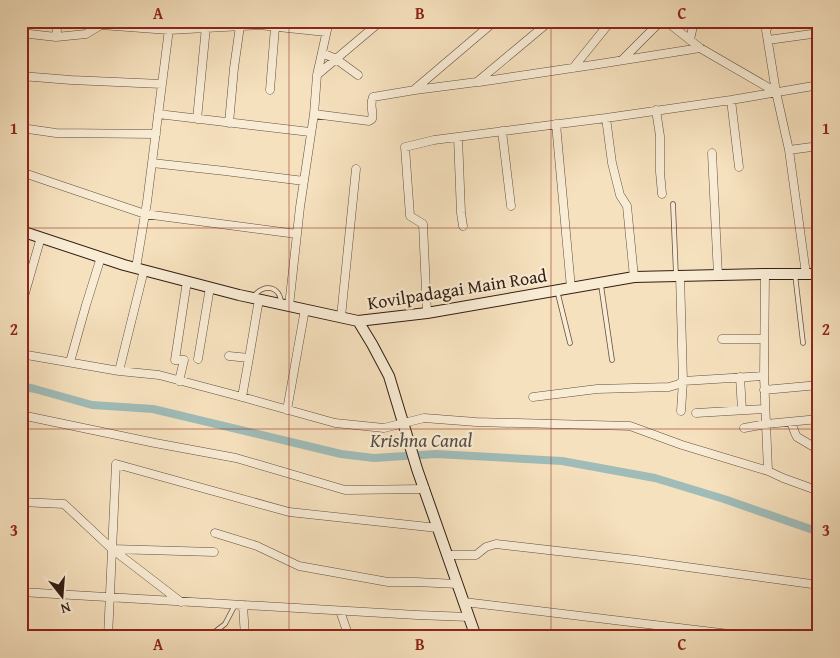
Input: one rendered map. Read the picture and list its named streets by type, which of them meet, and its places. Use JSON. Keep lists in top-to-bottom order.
{
  "streets": {
    "street": ["Kovilpadagai Main Road"]
  },
  "water": ["Krishna Canal"],
  "north": "bottom",
  "grid": {
    "columns": ["A", "B", "C"],
    "rows": ["1", "2", "3"]
  }
}
